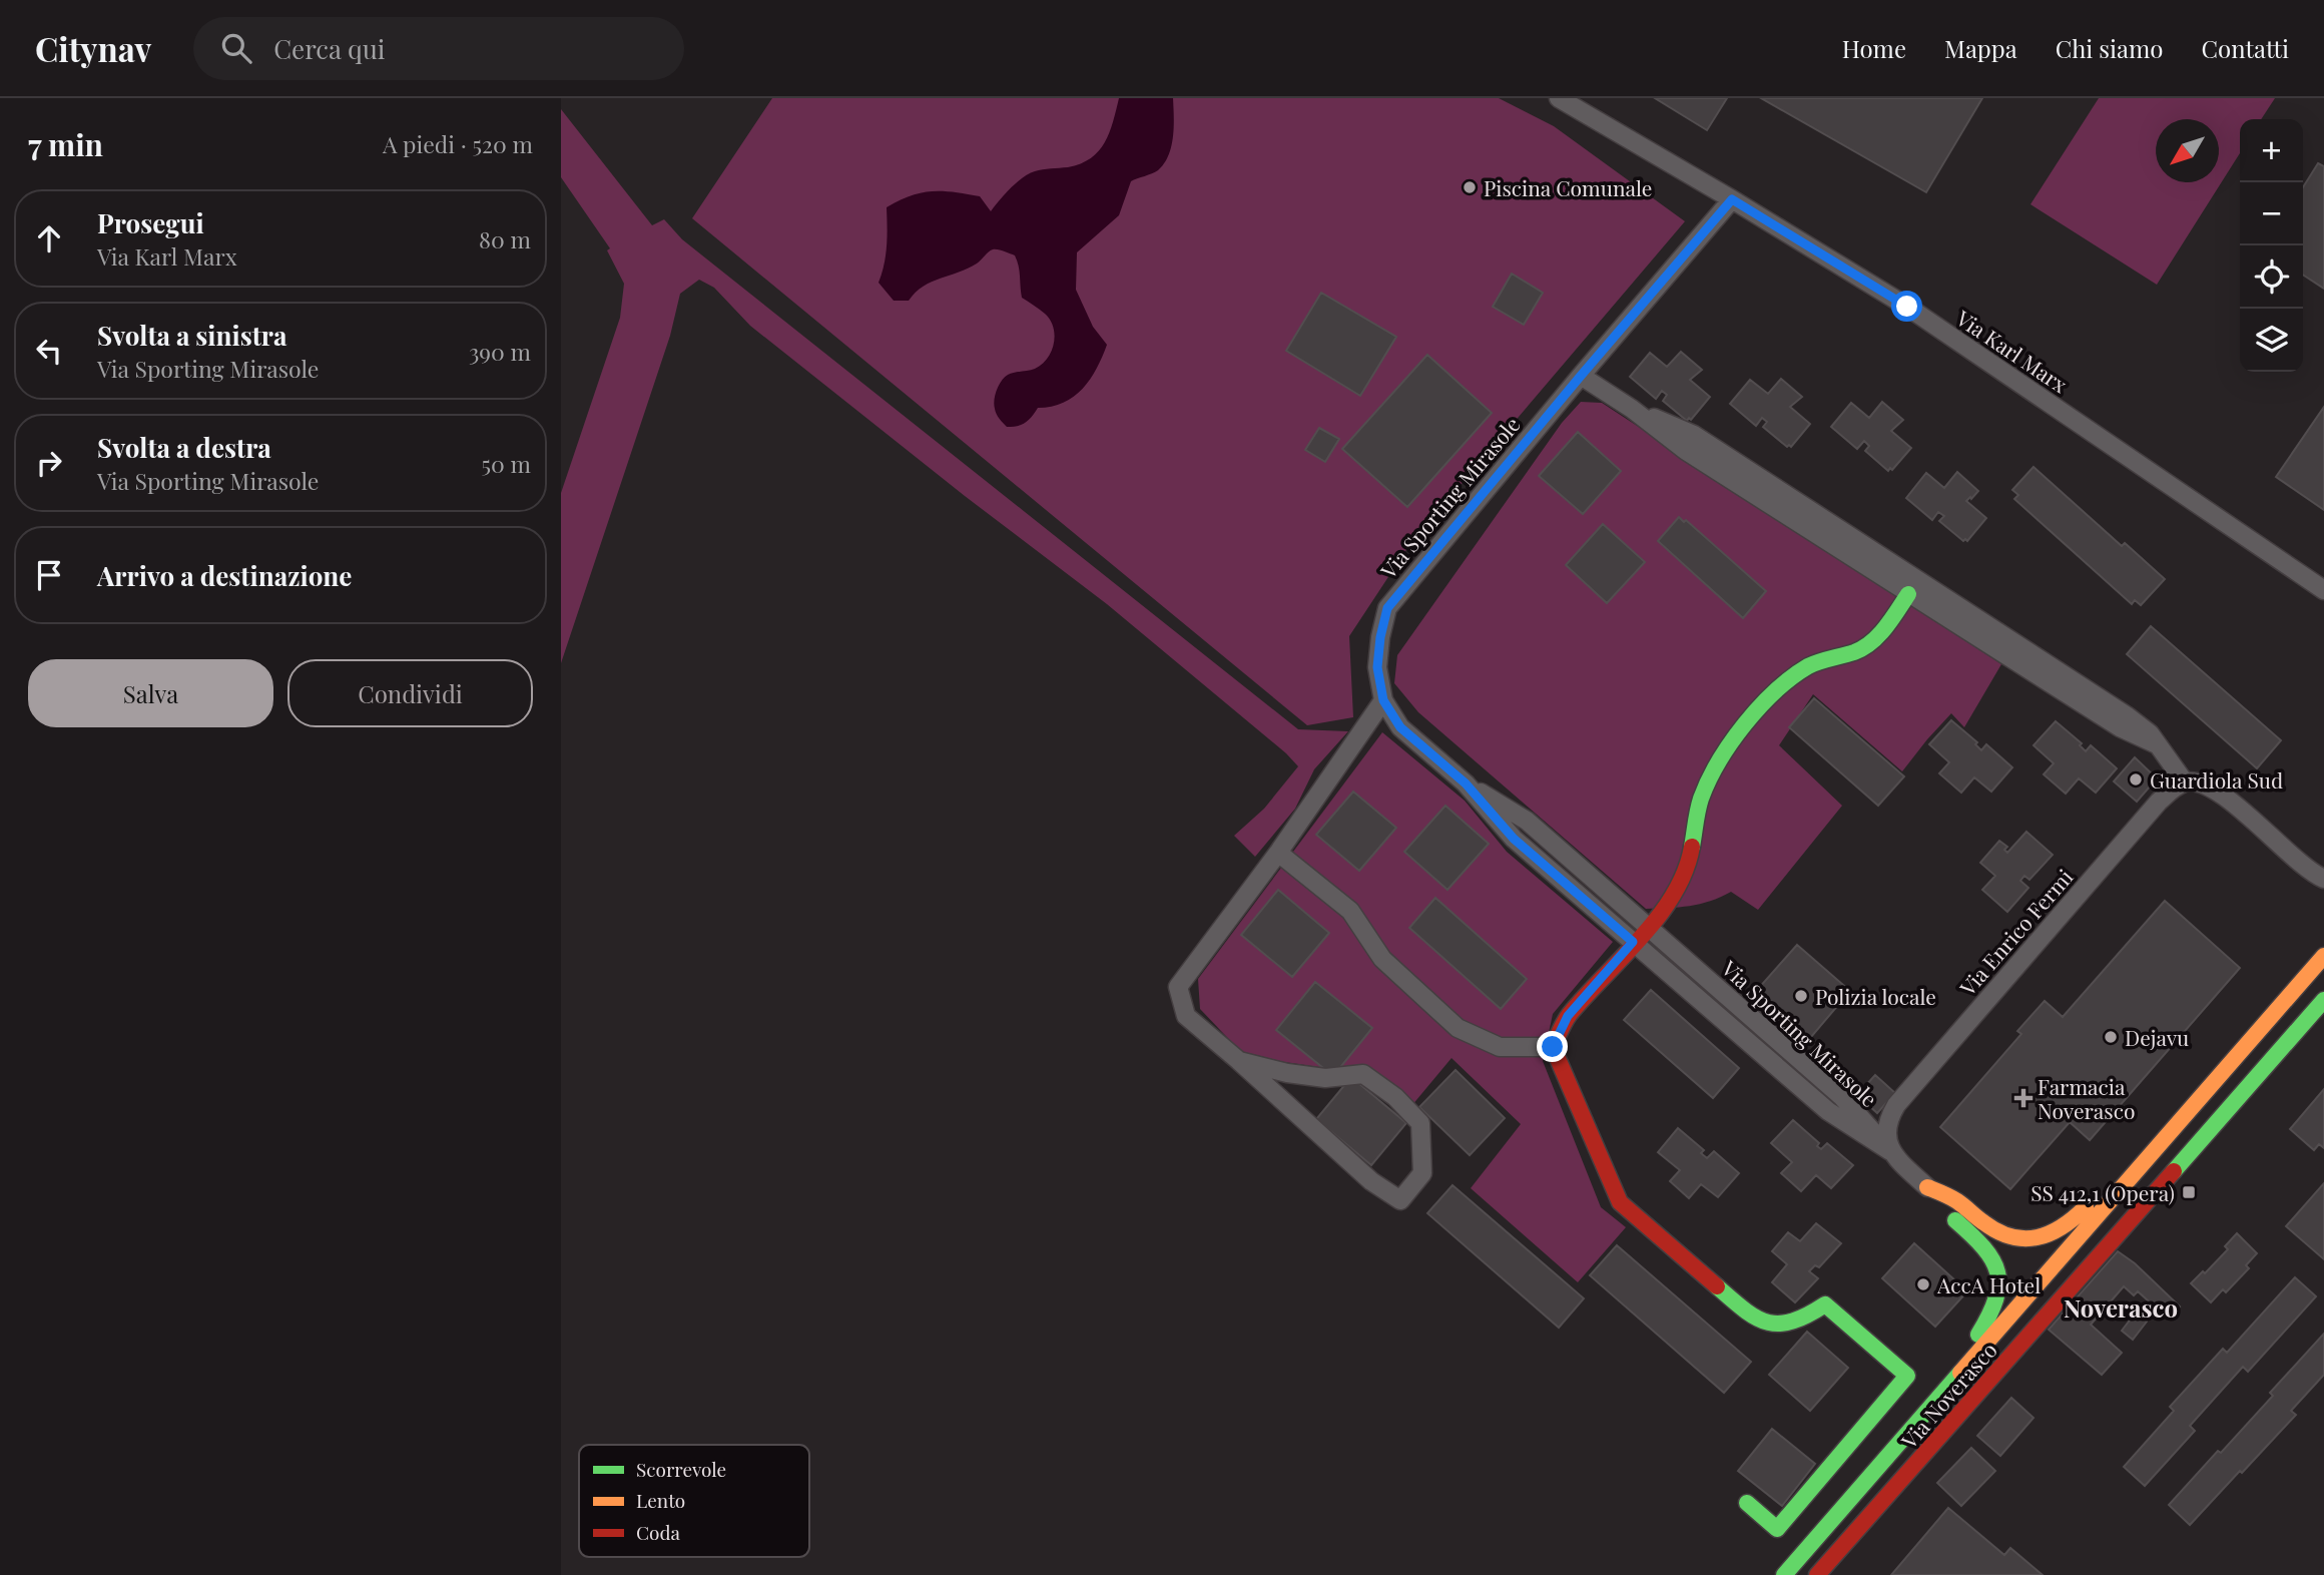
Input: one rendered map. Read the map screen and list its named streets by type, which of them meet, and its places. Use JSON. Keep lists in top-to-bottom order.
{
  "streets": {
    "main road": ["Via Noverasco"],
    "street": ["Via Karl Marx", "Via Sporting Mirasole", "Via Enrico Fermi"]
  },
  "crossings": [
    ["Via Karl Marx", "Via Sporting Mirasole"],
    ["Via Sporting Mirasole", "Via Enrico Fermi"]
  ],
  "districts": ["Noverasco"],
  "places": {
    "other": [
      "Piscina Comunale",
      "Guardiola Sud",
      "Polizia locale",
      "Dejavu",
      "AccA Hotel"
    ],
    "health": ["Farmacia Noverasco"],
    "transit": ["SS 412,1 (Opera)"]
  },
  "legend": ["Scorrevole", "Lento", "Coda"],
  "north": "bottom left",
  "page": {
    "header": "Citynav",
    "search": "Cerca qui",
    "nav": [
      "Home",
      "Mappa",
      "Chi siamo",
      "Contatti"
    ],
    "heading": ["7 min", "A piedi · 520 m"],
    "map_buttons": ["+", "−"],
    "list": [
      ["Prosegui", "Via Karl Marx", "80 m"],
      ["Svolta a sinistra", "Via Sporting Mirasole", "390 m"],
      ["Svolta a destra", "Via Sporting Mirasole", "50 m"],
      "Arrivo a destinazione"
    ],
    "buttons": ["Salva", "Condividi"]
  }
}
